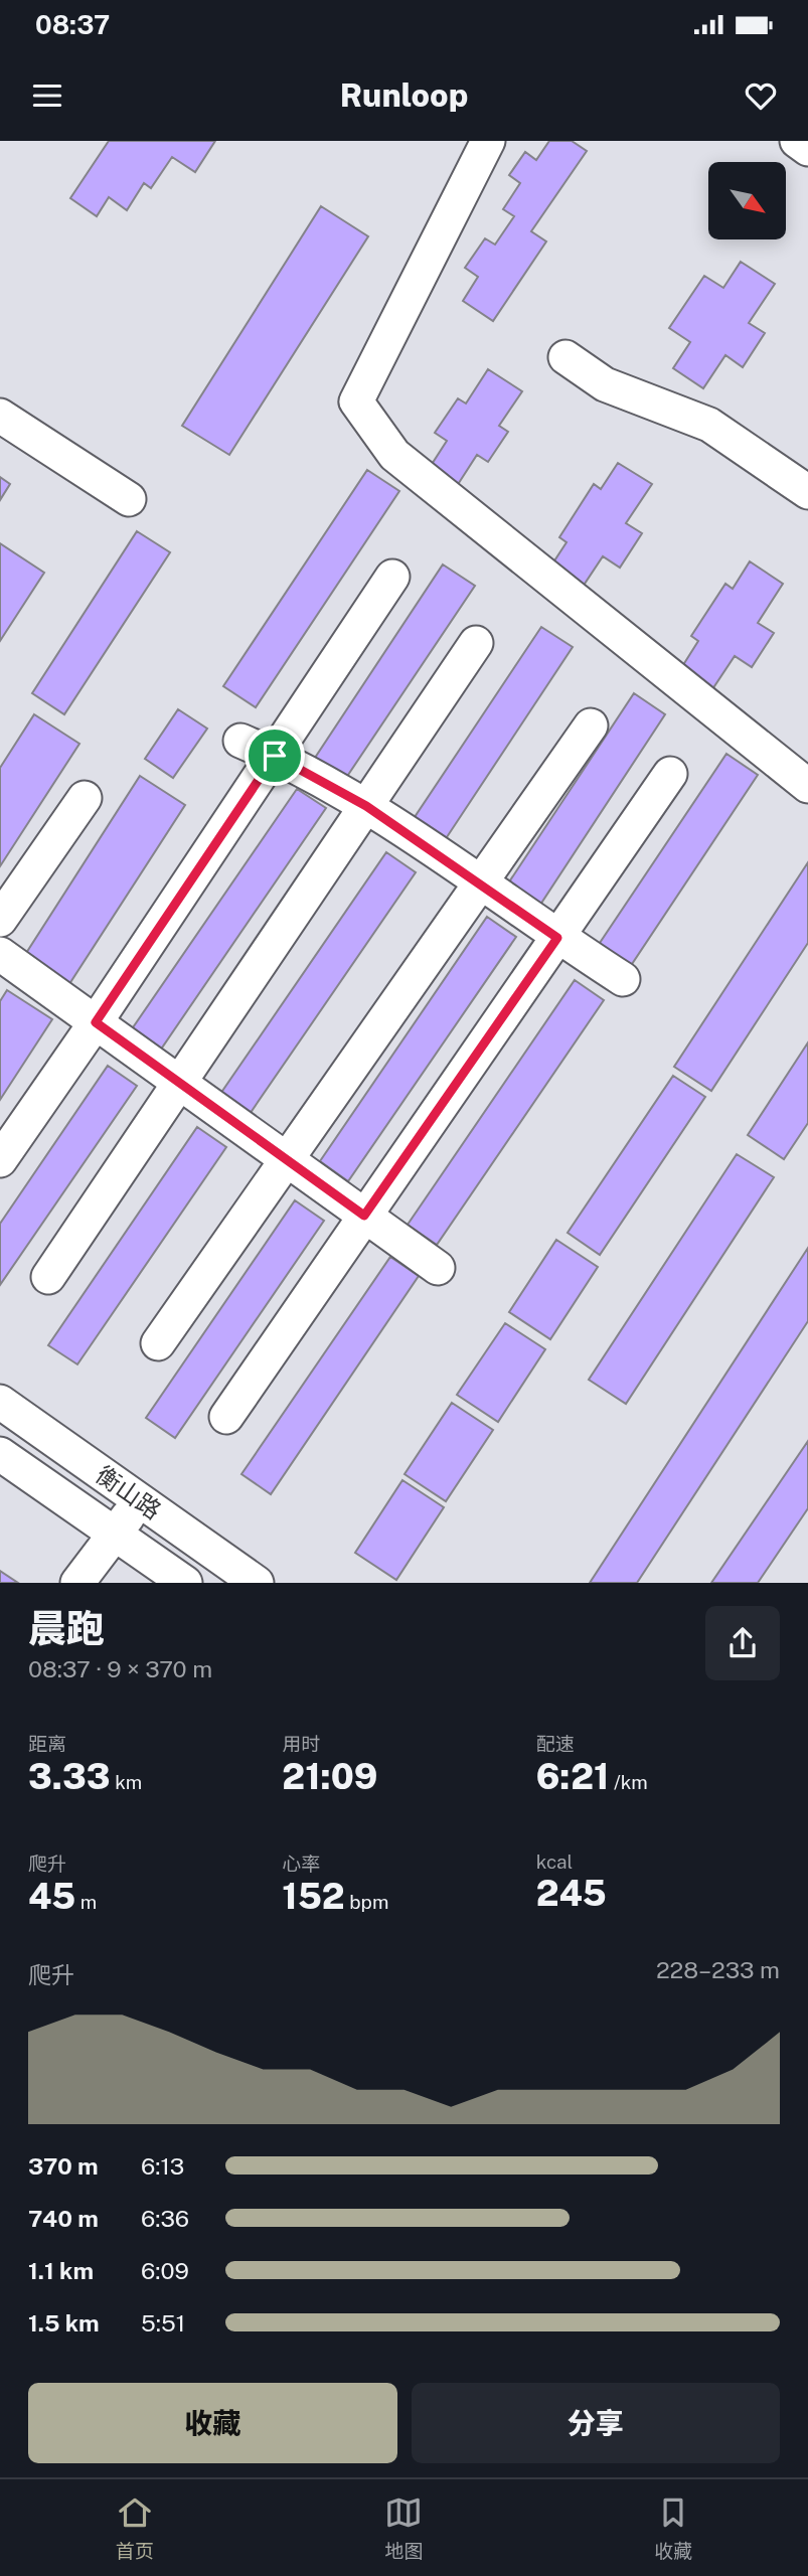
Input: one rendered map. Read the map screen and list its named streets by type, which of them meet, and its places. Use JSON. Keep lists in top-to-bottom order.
{
  "streets": {
    "street": ["衡山路"]
  },
  "north": "bottom right",
  "page": {
    "status": "08:37",
    "header": "Runloop",
    "heading": ["晨跑", "08:37 · 9 × 370 m"],
    "stats": [
      ["距离", "3.33 km"],
      ["用时", "21:09"],
      ["配速", "6:21 /km"],
      ["爬升", "45 m"],
      ["心率", "152 bpm"],
      ["kcal", "245"]
    ],
    "chart": ["爬升", "228–233 m"],
    "list": [
      {
        "name": "370 m",
        "note": "6:13"
      },
      {
        "name": "740 m",
        "note": "6:36"
      },
      {
        "name": "1.1 km",
        "note": "6:09"
      },
      {
        "name": "1.5 km",
        "note": "5:51"
      }
    ],
    "buttons": ["收藏", "分享"],
    "tabs": ["首页", "地图", "收藏"]
  }
}
